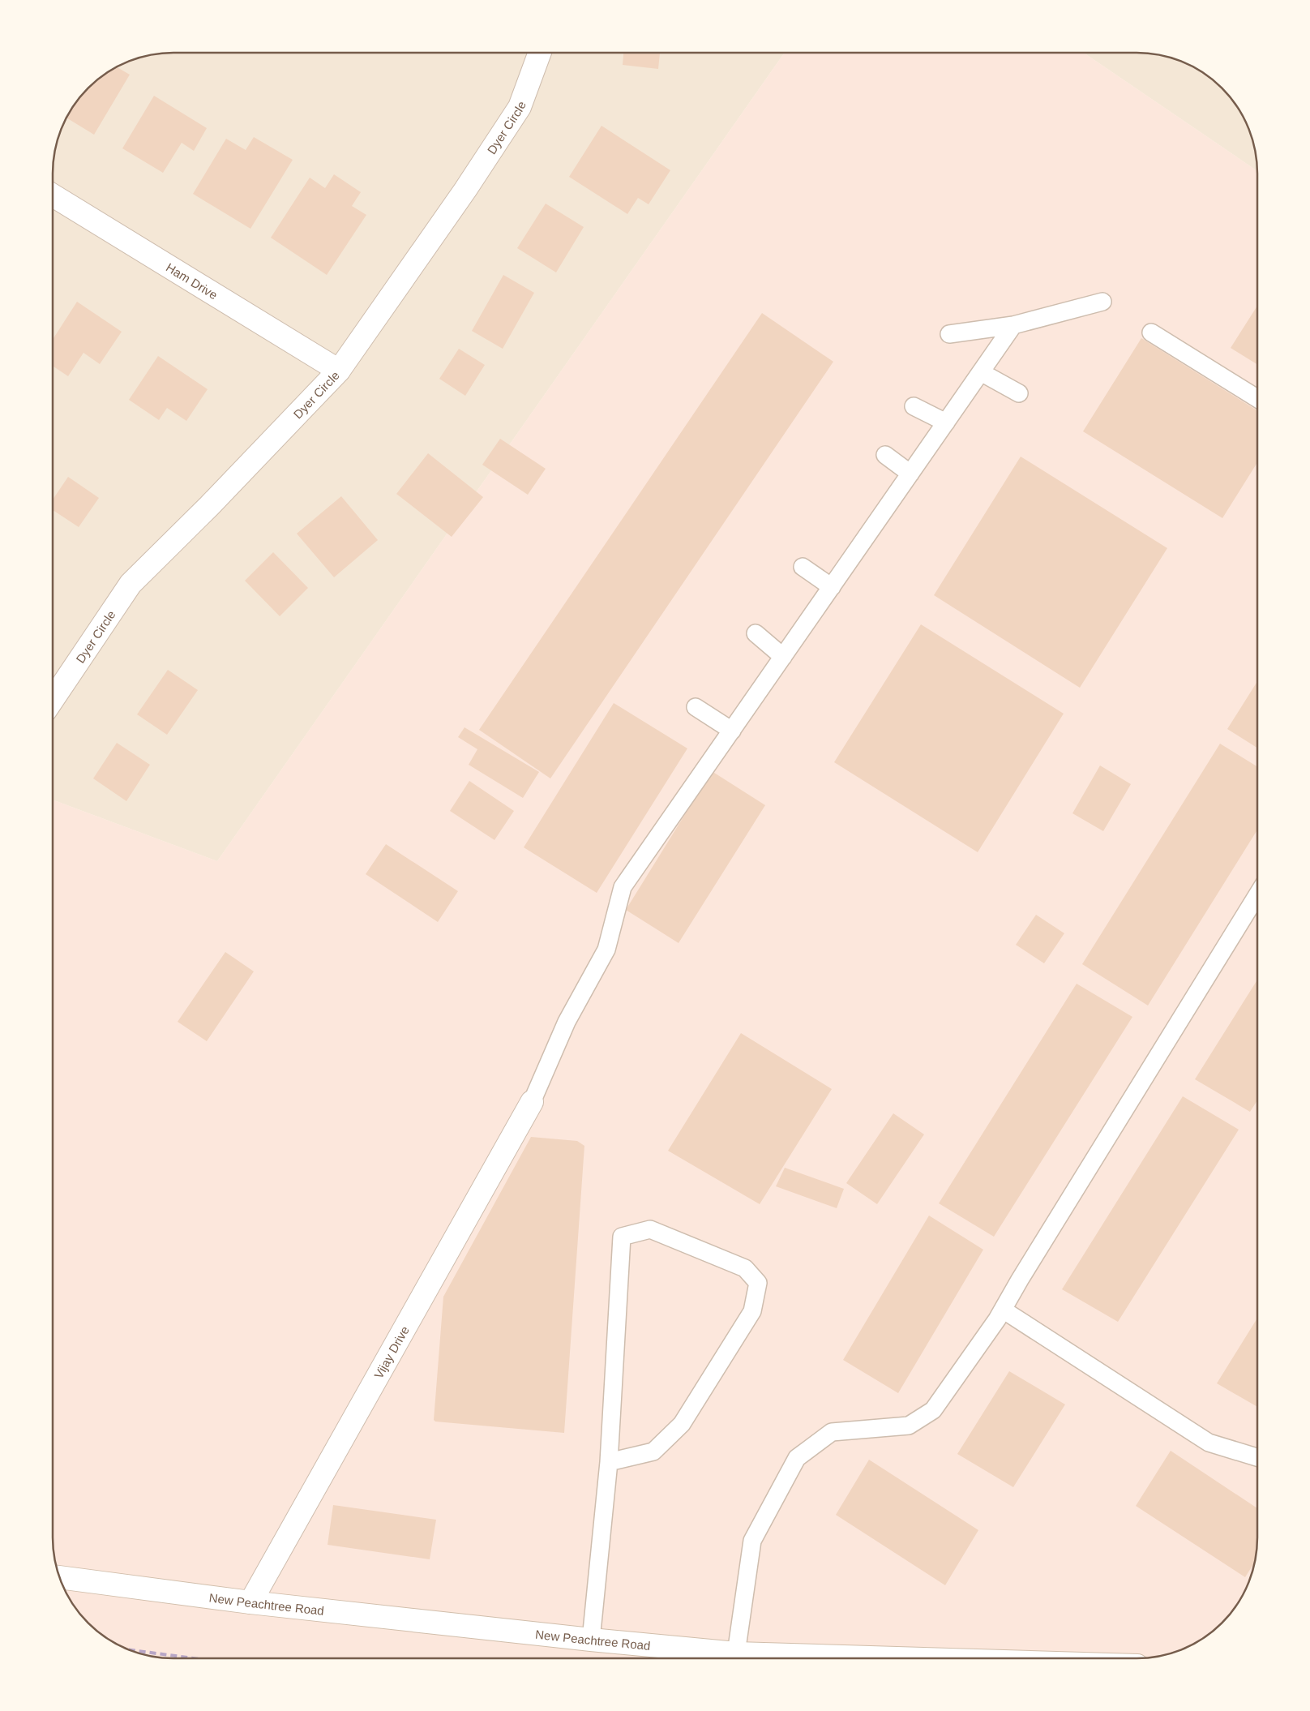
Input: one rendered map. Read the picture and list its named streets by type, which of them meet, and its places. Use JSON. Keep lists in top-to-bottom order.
{
  "streets": {
    "street": [
      "Dyer Circle",
      "Ham Drive",
      "Vijay Drive",
      "New Peachtree Road"
    ]
  },
  "crossings": [
    ["Dyer Circle", "Ham Drive"],
    ["Vijay Drive", "New Peachtree Road"]
  ]
}
